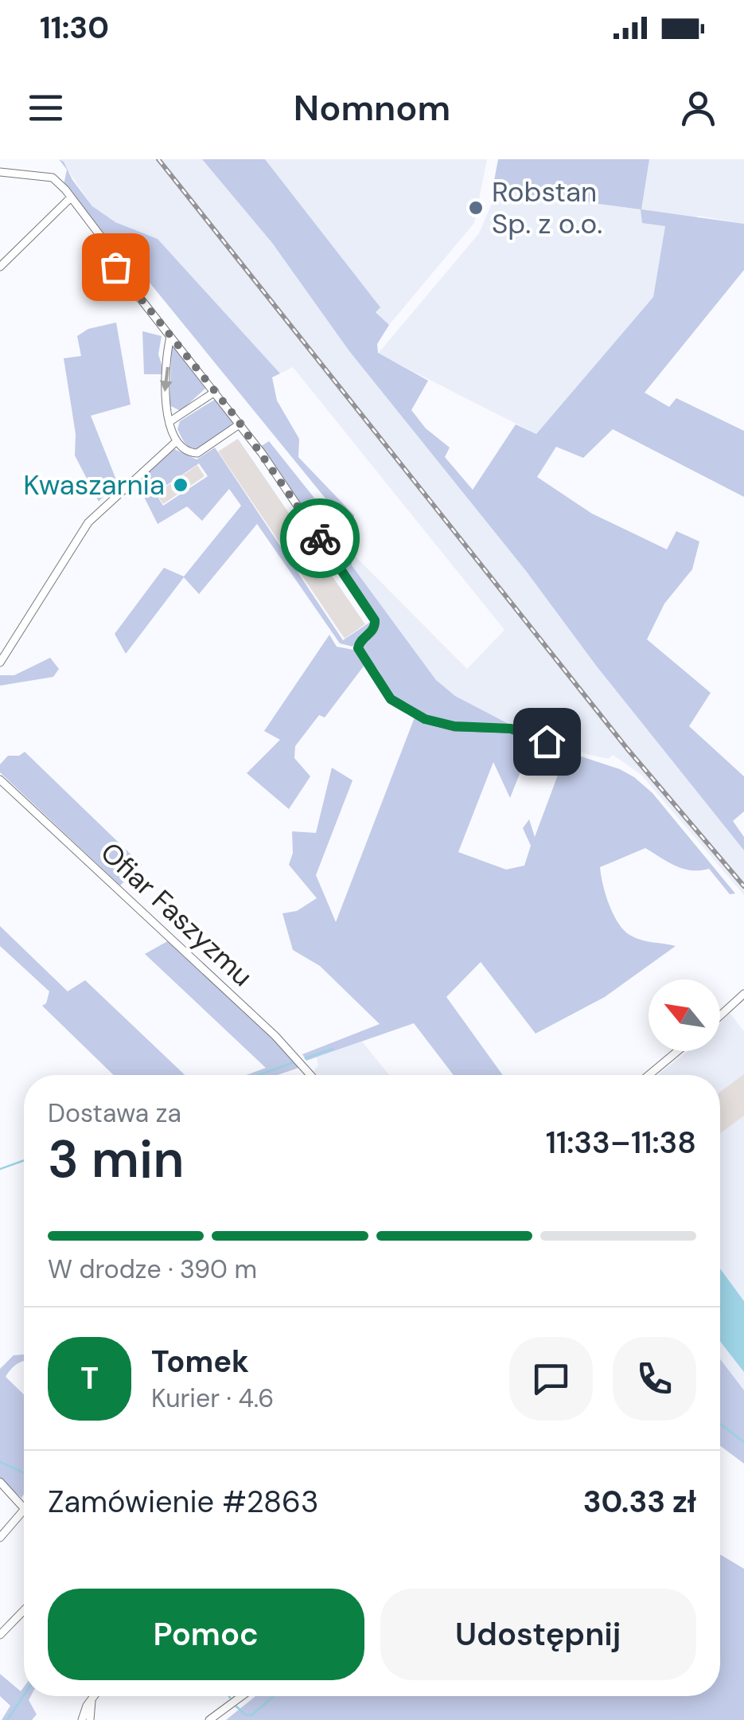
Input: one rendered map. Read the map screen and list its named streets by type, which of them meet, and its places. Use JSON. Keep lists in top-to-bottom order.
{
  "streets": {
    "street": ["Ofiar Faszyzmu"]
  },
  "places": ["Robstan Sp. z o.o.", "Kwaszarnia"],
  "north": "top left",
  "page": {
    "status": "11:30",
    "header": "Nomnom",
    "heading": ["3 min", "Dostawa za", "11:33–11:38"],
    "panel": [
      "Tomek",
      "Kurier · 4.6",
      "Zamówienie #2863",
      "30.33 zł"
    ],
    "bar": "W drodze · 390 m",
    "round": "T",
    "buttons": ["Pomoc", "Udostępnij"]
  }
}
